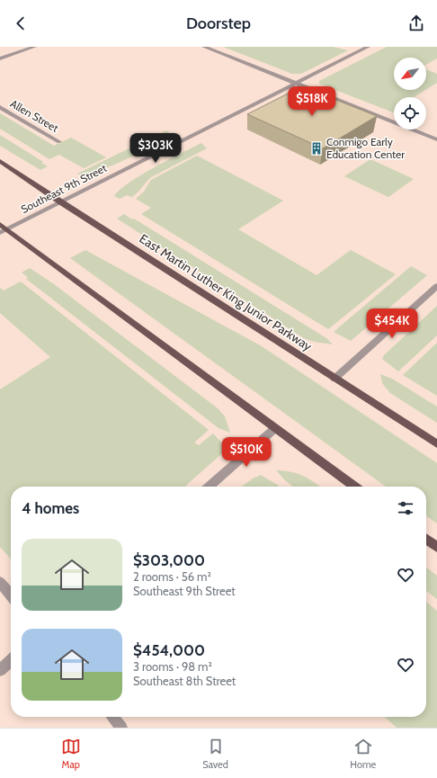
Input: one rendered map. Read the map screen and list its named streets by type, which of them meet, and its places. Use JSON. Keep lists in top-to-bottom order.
{
  "streets": {
    "main road": ["East Martin Luther King Junior Parkway"],
    "street": ["Allen Street", "Southeast 9th Street"]
  },
  "crossings": [
    ["Southeast 9th Street", "East Martin Luther King Junior Parkway"]
  ],
  "places": {
    "building": ["Conmigo Early Education Center"]
  },
  "north": "bottom left",
  "page": {
    "header": "Doorstep",
    "price": [
      "$518K",
      "$303K",
      "$454K",
      "$510K"
    ],
    "heading": "4 homes",
    "list": [
      {
        "name": "$303,000",
        "note": "2 rooms · 56 m² · Southeast 9th Street"
      },
      {
        "name": "$454,000",
        "note": "3 rooms · 98 m² · Southeast 8th Street"
      }
    ],
    "tabs": ["Map", "Saved", "Home"]
  }
}
